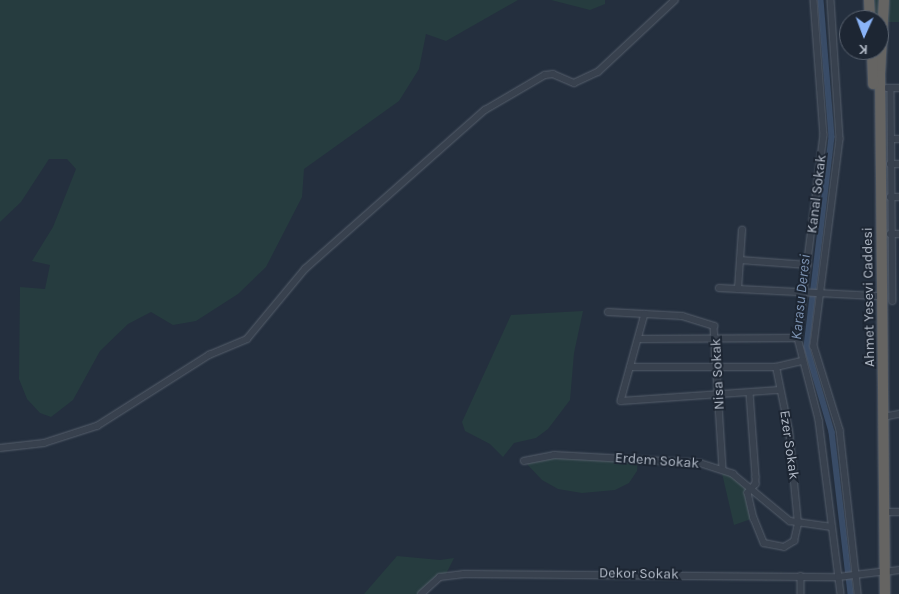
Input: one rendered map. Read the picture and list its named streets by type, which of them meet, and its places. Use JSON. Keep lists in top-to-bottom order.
{
  "streets": {
    "highway": ["Ahmet Yesevi Caddesi"],
    "street": [
      "Kanal Sokak",
      "Nisa Sokak",
      "Ezer Sokak",
      "Erdem Sokak",
      "Dekor Sokak"
    ]
  },
  "crossings": [
    ["Kanal Sokak", "Erdem Sokak"],
    ["Kanal Sokak", "Dekor Sokak"],
    ["Ahmet Yesevi Caddesi", "Dekor Sokak"],
    ["Nisa Sokak", "Erdem Sokak"],
    ["Ezer Sokak", "Erdem Sokak"]
  ],
  "water": ["Karasu Deresi"],
  "north": "bottom"
}
